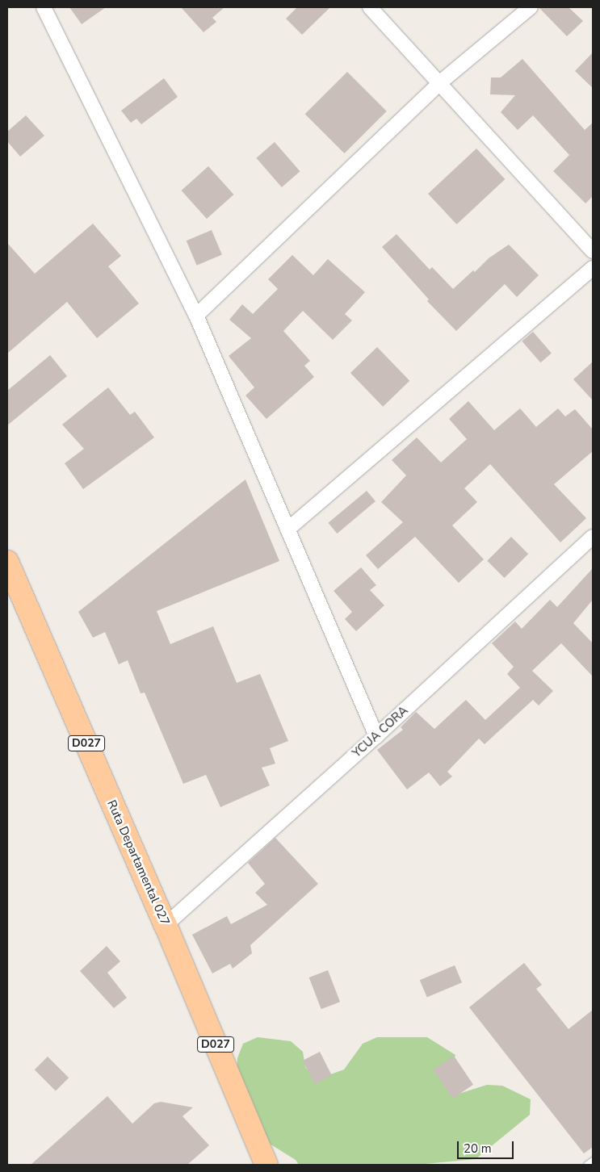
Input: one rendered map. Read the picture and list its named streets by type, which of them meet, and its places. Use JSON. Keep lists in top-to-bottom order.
{
  "streets": {
    "main road": ["D027", "Ruta Departamental 027"],
    "street": ["YCUA CORA"]
  },
  "crossings": [
    ["YCUA CORA", "Ruta Departamental 027"]
  ],
  "scale_bar": "20 m"
}
